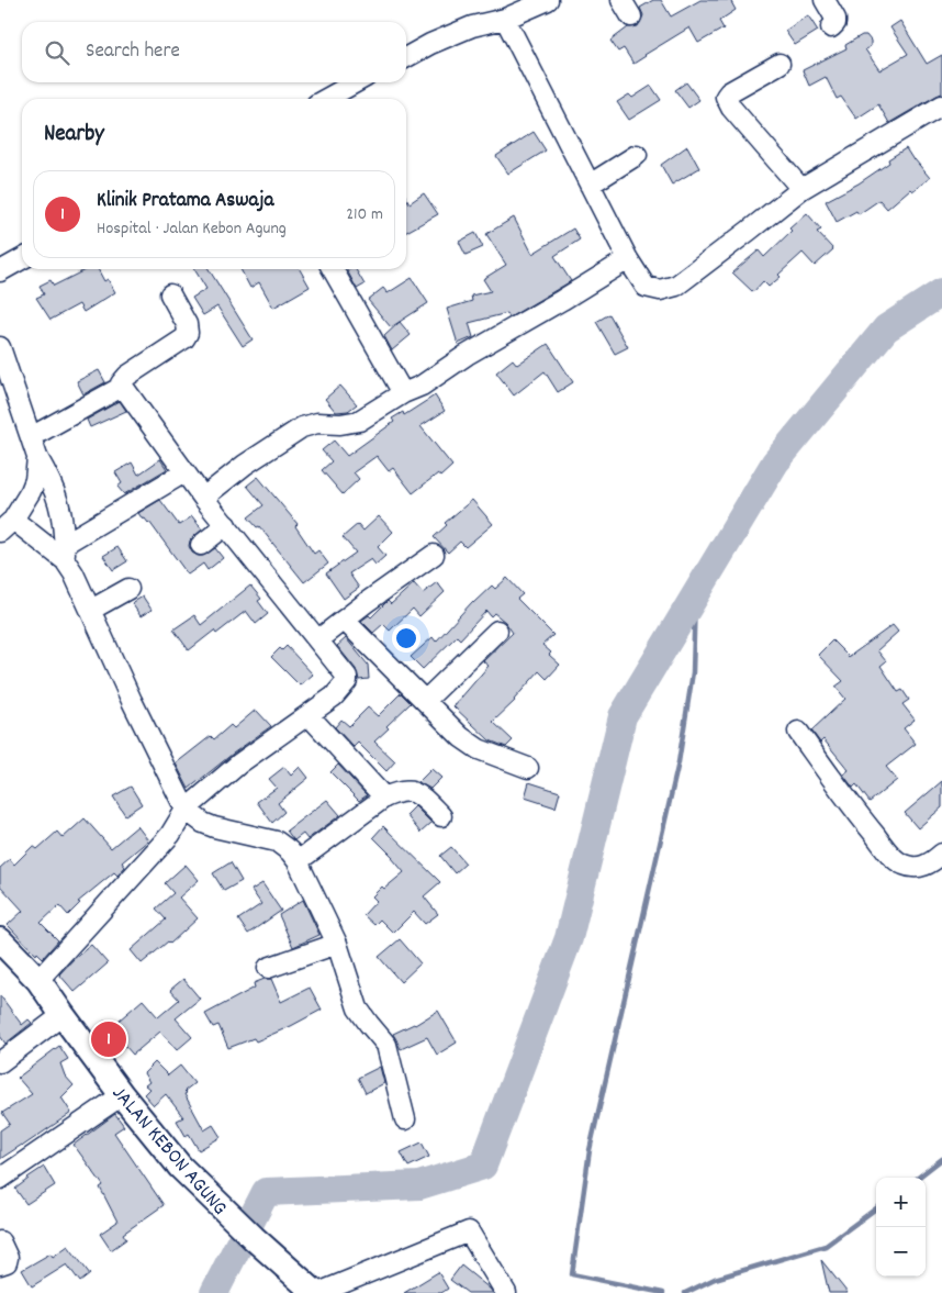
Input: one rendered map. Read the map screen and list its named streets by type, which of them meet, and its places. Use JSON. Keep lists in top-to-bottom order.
{
  "streets": {
    "main road": ["JALAN KEBON AGUNG"]
  },
  "page": {
    "search": "Search here",
    "heading": "Nearby",
    "list": [
      {
        "mark": "1",
        "name": "Klinik Pratama Aswaja",
        "note": "Hospital · Jalan Kebon Agung",
        "value": "210 m"
      }
    ],
    "pins": "1",
    "map_buttons": ["+", "−"]
  }
}
